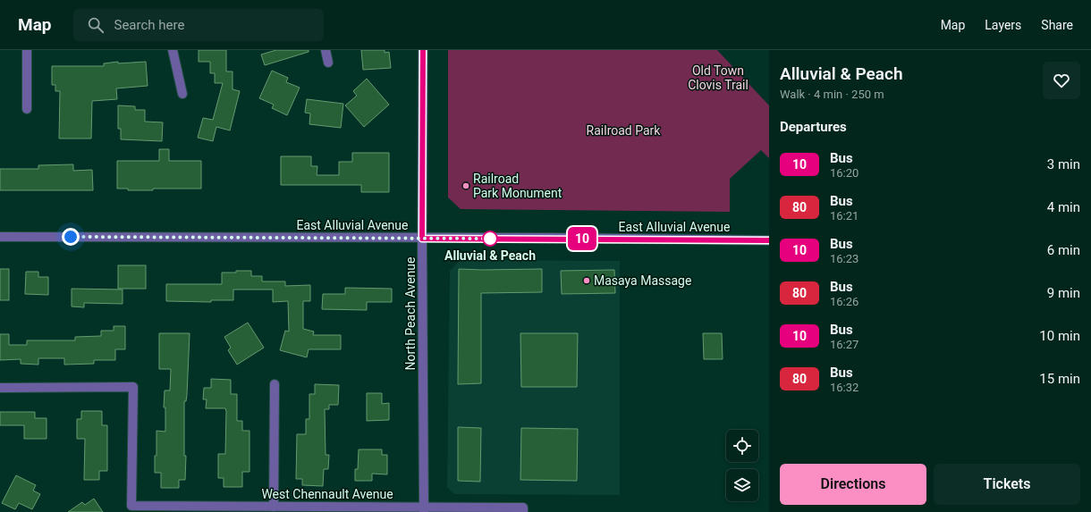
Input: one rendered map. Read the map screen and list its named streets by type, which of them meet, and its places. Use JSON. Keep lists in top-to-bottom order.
{
  "streets": {
    "street": ["East Alluvial Avenue", "North Peach Avenue", "West Chennault Avenue"]
  },
  "crossings": [
    ["East Alluvial Avenue", "North Peach Avenue"],
    ["North Peach Avenue", "West Chennault Avenue"]
  ],
  "parks": ["Old Town Clovis Trail", "Railroad Park"],
  "places": ["Railroad Park Monument", "Alluvial & Peach", "Masaya Massage"],
  "lines": ["bus line 10"],
  "page": {
    "header": "Map",
    "search": "Search here",
    "nav": ["Map", "Layers", "Share"],
    "on_map": "10",
    "heading": [
      ["Alluvial & Peach", "Walk · 4 min · 250 m"],
      "Departures"
    ],
    "list": [
      {
        "mark": "10",
        "name": "Bus",
        "note": "16:20",
        "value": "3 min"
      },
      {
        "mark": "80",
        "name": "Bus",
        "note": "16:21",
        "value": "4 min"
      },
      {
        "mark": "10",
        "name": "Bus",
        "note": "16:23",
        "value": "6 min"
      },
      {
        "mark": "80",
        "name": "Bus",
        "note": "16:26",
        "value": "9 min"
      },
      {
        "mark": "10",
        "name": "Bus",
        "note": "16:27",
        "value": "10 min"
      },
      {
        "mark": "80",
        "name": "Bus",
        "note": "16:32",
        "value": "15 min"
      }
    ],
    "buttons": ["Directions", "Tickets"]
  }
}
